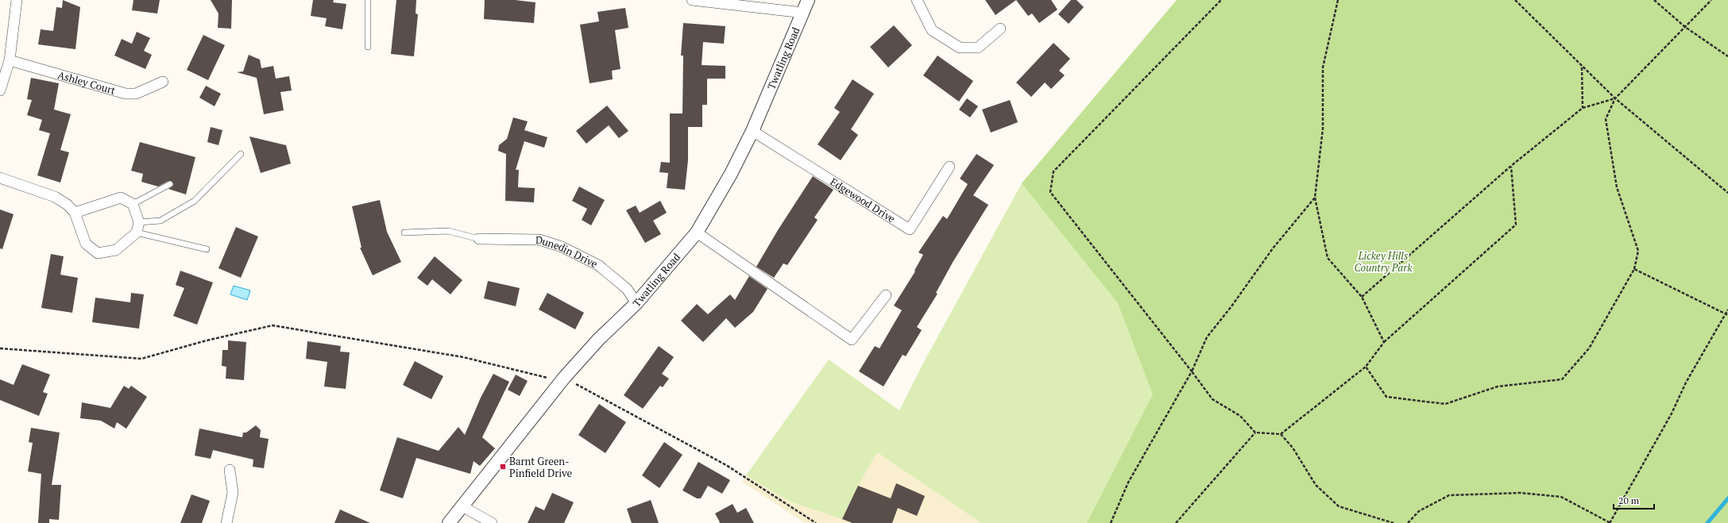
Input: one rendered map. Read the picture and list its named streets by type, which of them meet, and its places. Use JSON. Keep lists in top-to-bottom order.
{
  "streets": {
    "street": [
      "Twatling Road",
      "Ashley Court",
      "Edgewood Drive",
      "Dunedin Drive"
    ]
  },
  "crossings": [
    ["Twatling Road", "Edgewood Drive"],
    ["Twatling Road", "Dunedin Drive"]
  ],
  "parks": ["Lickey Hills Country Park"],
  "places": {
    "transit": ["Barnt Green- Pinfield Drive"]
  },
  "scale_bar": "20 m"
}
